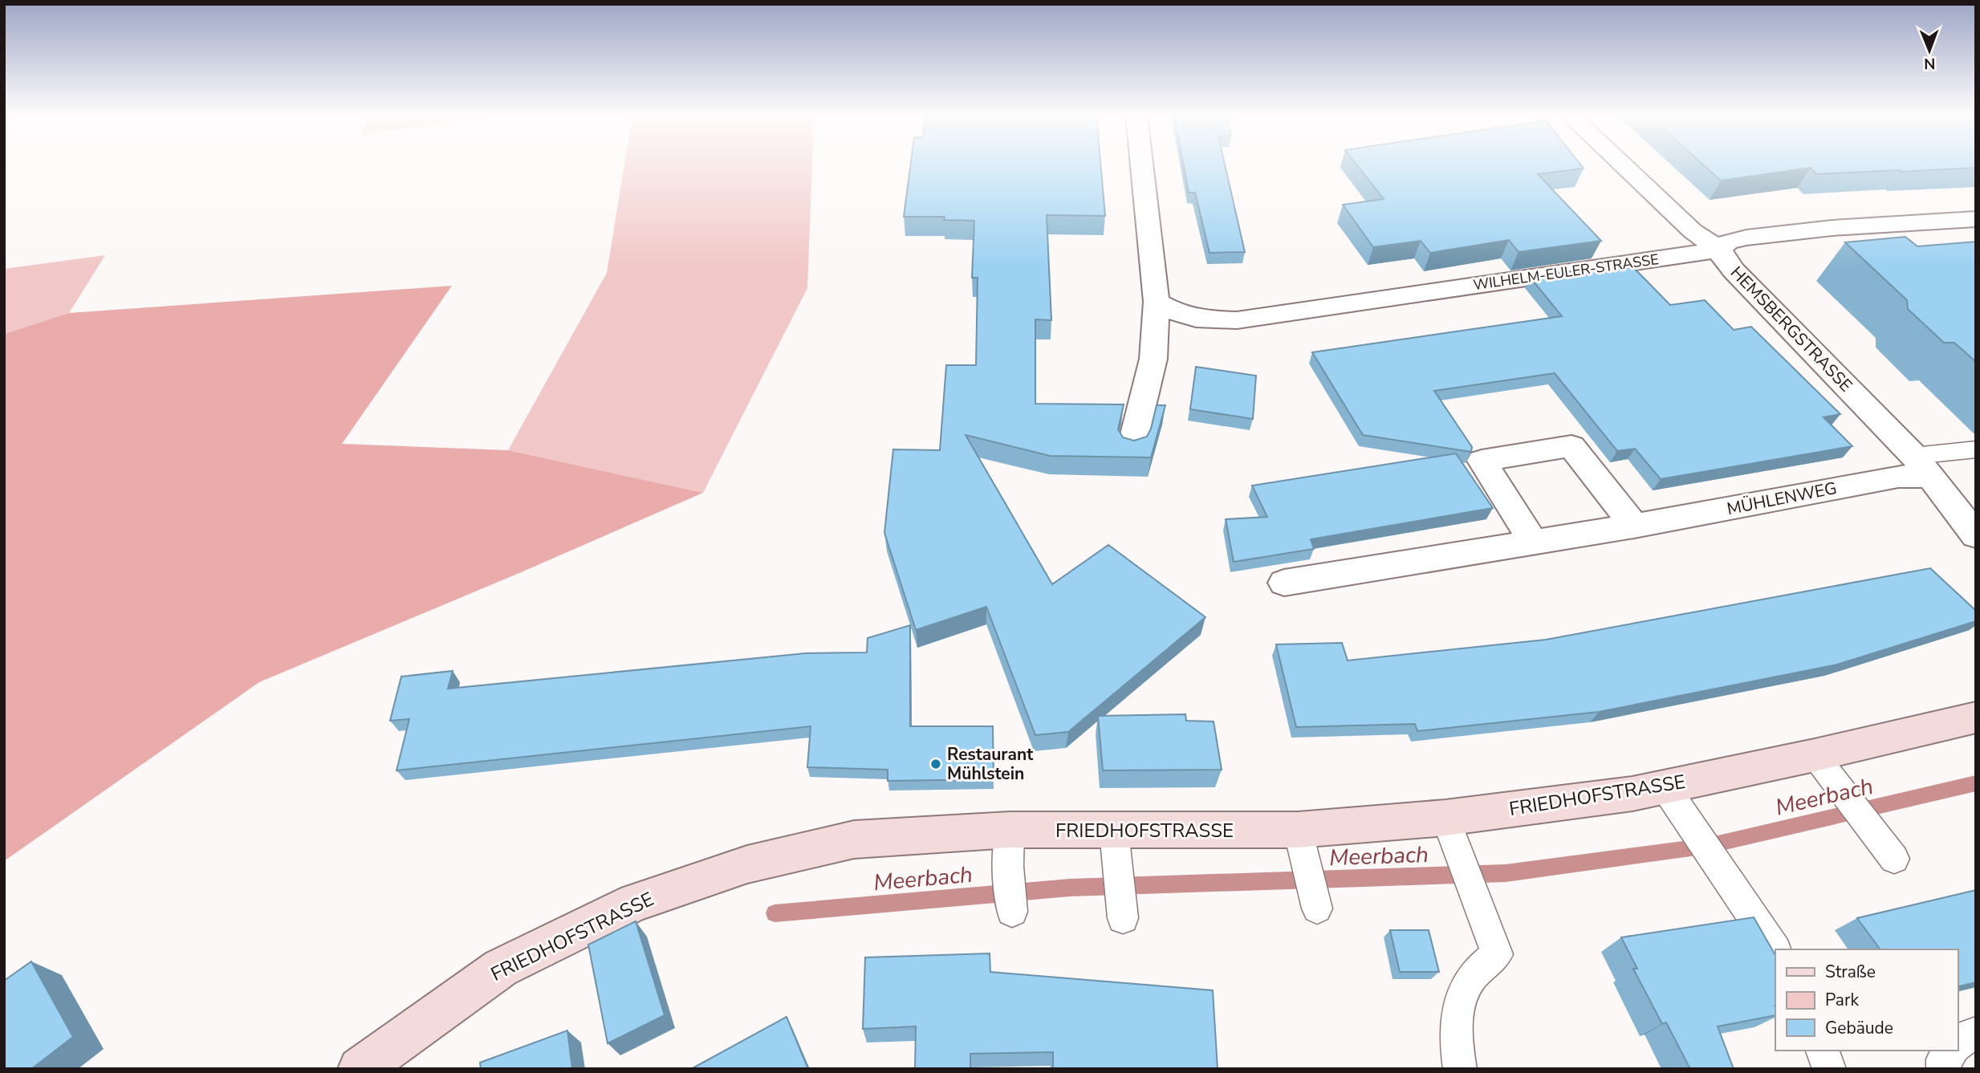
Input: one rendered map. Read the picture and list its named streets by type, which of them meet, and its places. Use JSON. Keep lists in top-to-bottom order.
{
  "streets": {
    "street": [
      "WILHELM-EULER-STRASSE",
      "HEMSBERGSTRASSE",
      "MÜHLENWEG",
      "FRIEDHOFSTRASSE"
    ]
  },
  "crossings": [
    ["WILHELM-EULER-STRASSE", "HEMSBERGSTRASSE"],
    ["HEMSBERGSTRASSE", "MÜHLENWEG"]
  ],
  "water": ["Meerbach"],
  "places": ["Restaurant Mühlstein"],
  "legend": ["Straße", "Park", "Gebäude"],
  "north": "bottom"
}
